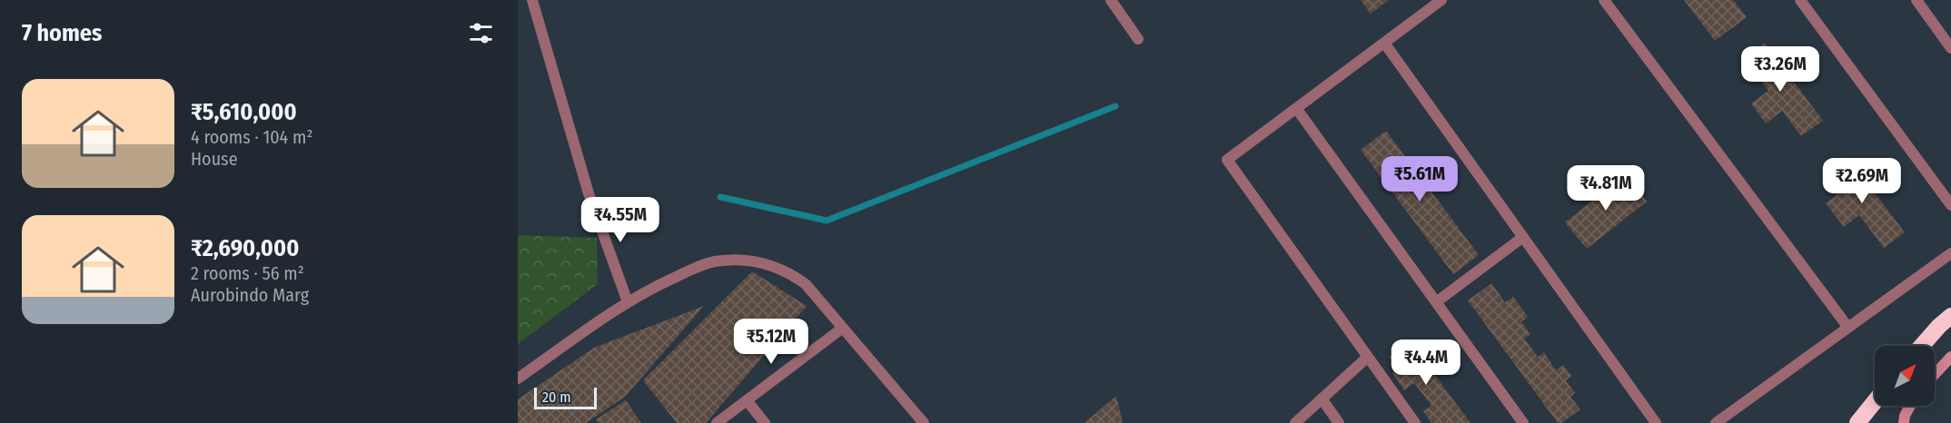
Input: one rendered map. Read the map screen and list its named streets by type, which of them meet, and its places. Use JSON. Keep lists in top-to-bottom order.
{
  "scale_bar": "20 m",
  "north": "top right",
  "page": {
    "heading": "7 homes",
    "price": [
      "₹3.26M",
      "₹5.61M",
      "₹2.69M",
      "₹4.81M",
      "₹4.55M",
      "₹5.12M",
      "₹4.4M"
    ],
    "list": [
      {
        "name": "₹5,610,000",
        "note": "4 rooms · 104 m² · House"
      },
      {
        "name": "₹2,690,000",
        "note": "2 rooms · 56 m² · Aurobindo Marg"
      }
    ],
    "scale": "20 m"
  }
}
